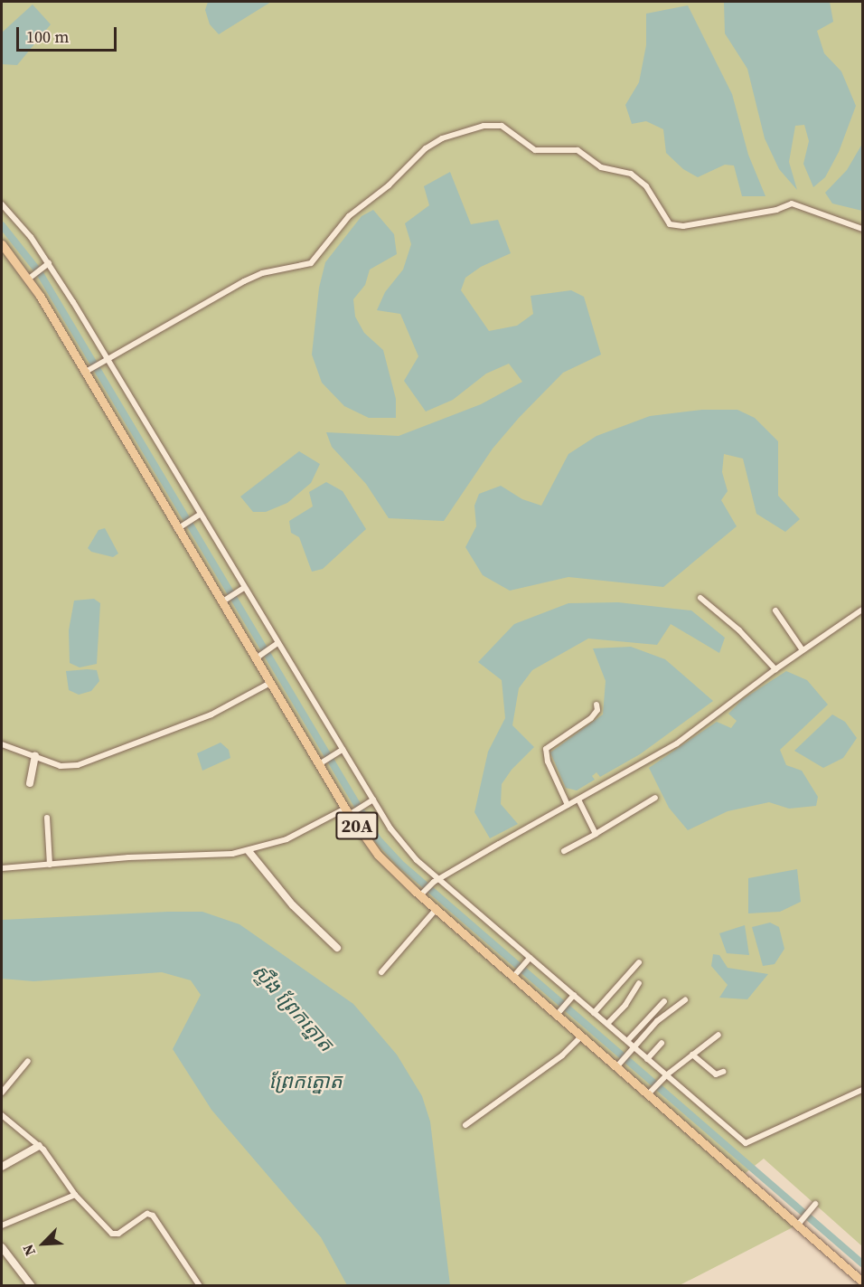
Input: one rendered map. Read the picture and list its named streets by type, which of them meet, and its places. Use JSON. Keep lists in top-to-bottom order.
{
  "streets": {
    "main road": ["20A"]
  },
  "water": ["ស្ទឹង ព្រែកត្នោត", "ព្រែកត្នោត"],
  "scale_bar": "100 m",
  "north": "bottom left"
}
